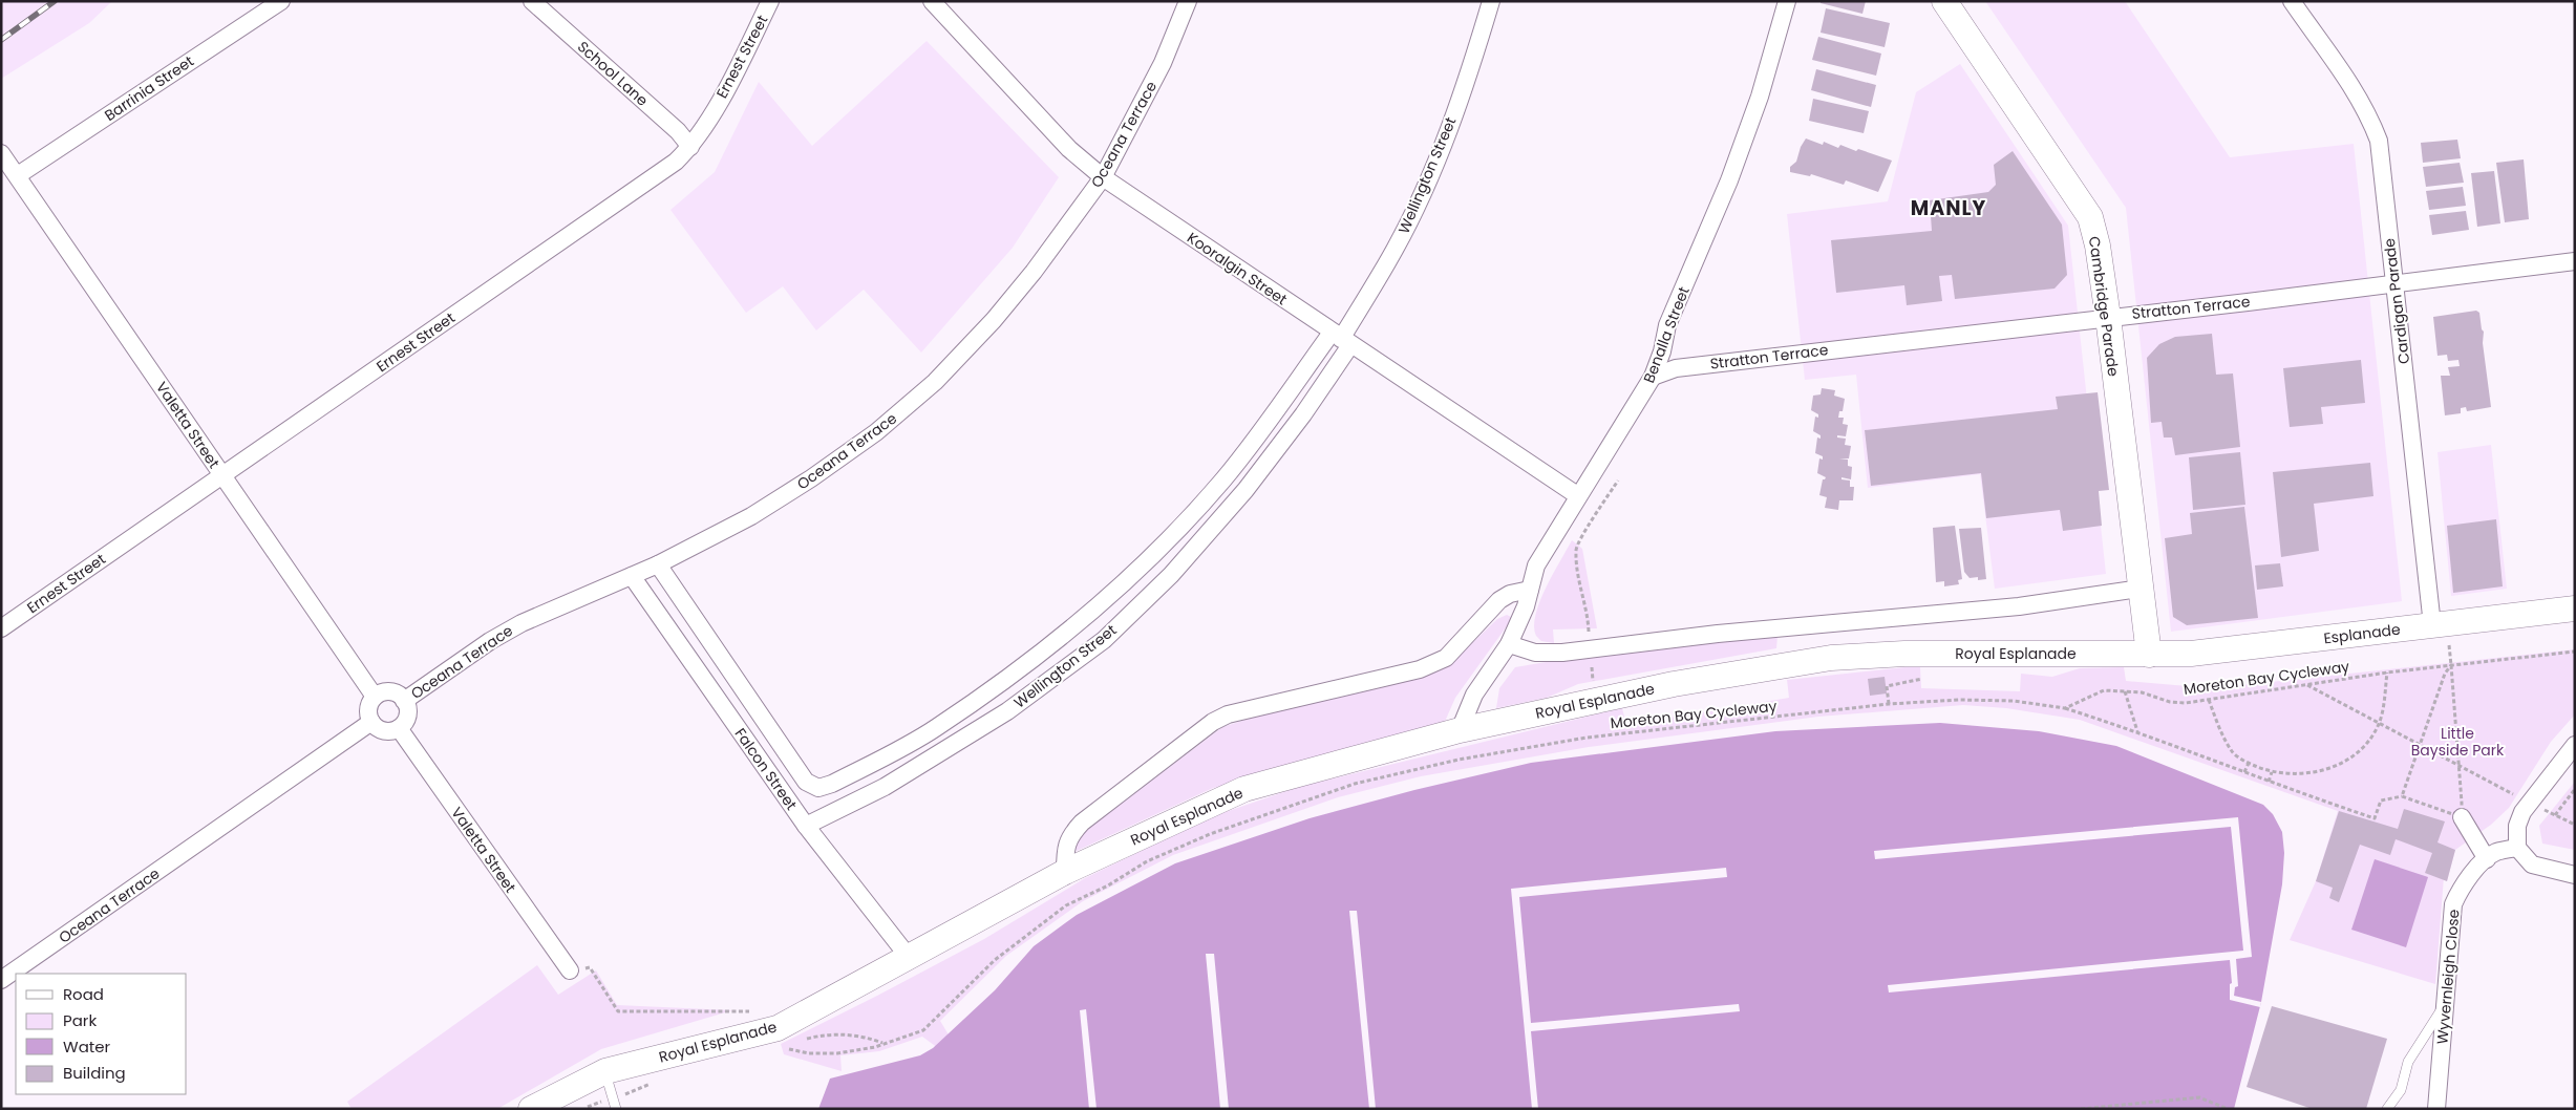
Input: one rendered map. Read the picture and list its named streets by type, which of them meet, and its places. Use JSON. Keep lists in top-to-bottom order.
{
  "streets": {
    "street": [
      "Ernest Street",
      "School Lane",
      "Barrinia Street",
      "Oceana Terrace",
      "Wellington Street",
      "Kooralgin Street",
      "Cardigan Parade",
      "Cambridge Parade",
      "Stratton Terrace",
      "Benalla Street",
      "Valetta Street",
      "Esplanade",
      "Royal Esplanade",
      "Falcon Street",
      "Wyvernleigh Close"
    ],
    "path": ["Moreton Bay Cycleway"]
  },
  "crossings": [
    ["Ernest Street", "School Lane"],
    ["Ernest Street", "Valetta Street"],
    ["Barrinia Street", "Valetta Street"],
    ["Oceana Terrace", "Kooralgin Street"],
    ["Oceana Terrace", "Valetta Street"],
    ["Oceana Terrace", "Falcon Street"],
    ["Wellington Street", "Kooralgin Street"],
    ["Wellington Street", "Falcon Street"],
    ["Kooralgin Street", "Benalla Street"],
    ["Cardigan Parade", "Stratton Terrace"],
    ["Cardigan Parade", "Esplanade"],
    ["Cambridge Parade", "Stratton Terrace"],
    ["Cambridge Parade", "Esplanade"],
    ["Cambridge Parade", "Royal Esplanade"],
    ["Stratton Terrace", "Benalla Street"],
    ["Benalla Street", "Royal Esplanade"],
    ["Esplanade", "Royal Esplanade"],
    ["Royal Esplanade", "Falcon Street"]
  ],
  "districts": ["MANLY"],
  "parks": ["Little Bayside Park"],
  "legend": [
    "Road",
    "Park",
    "Water",
    "Building"
  ]
}
